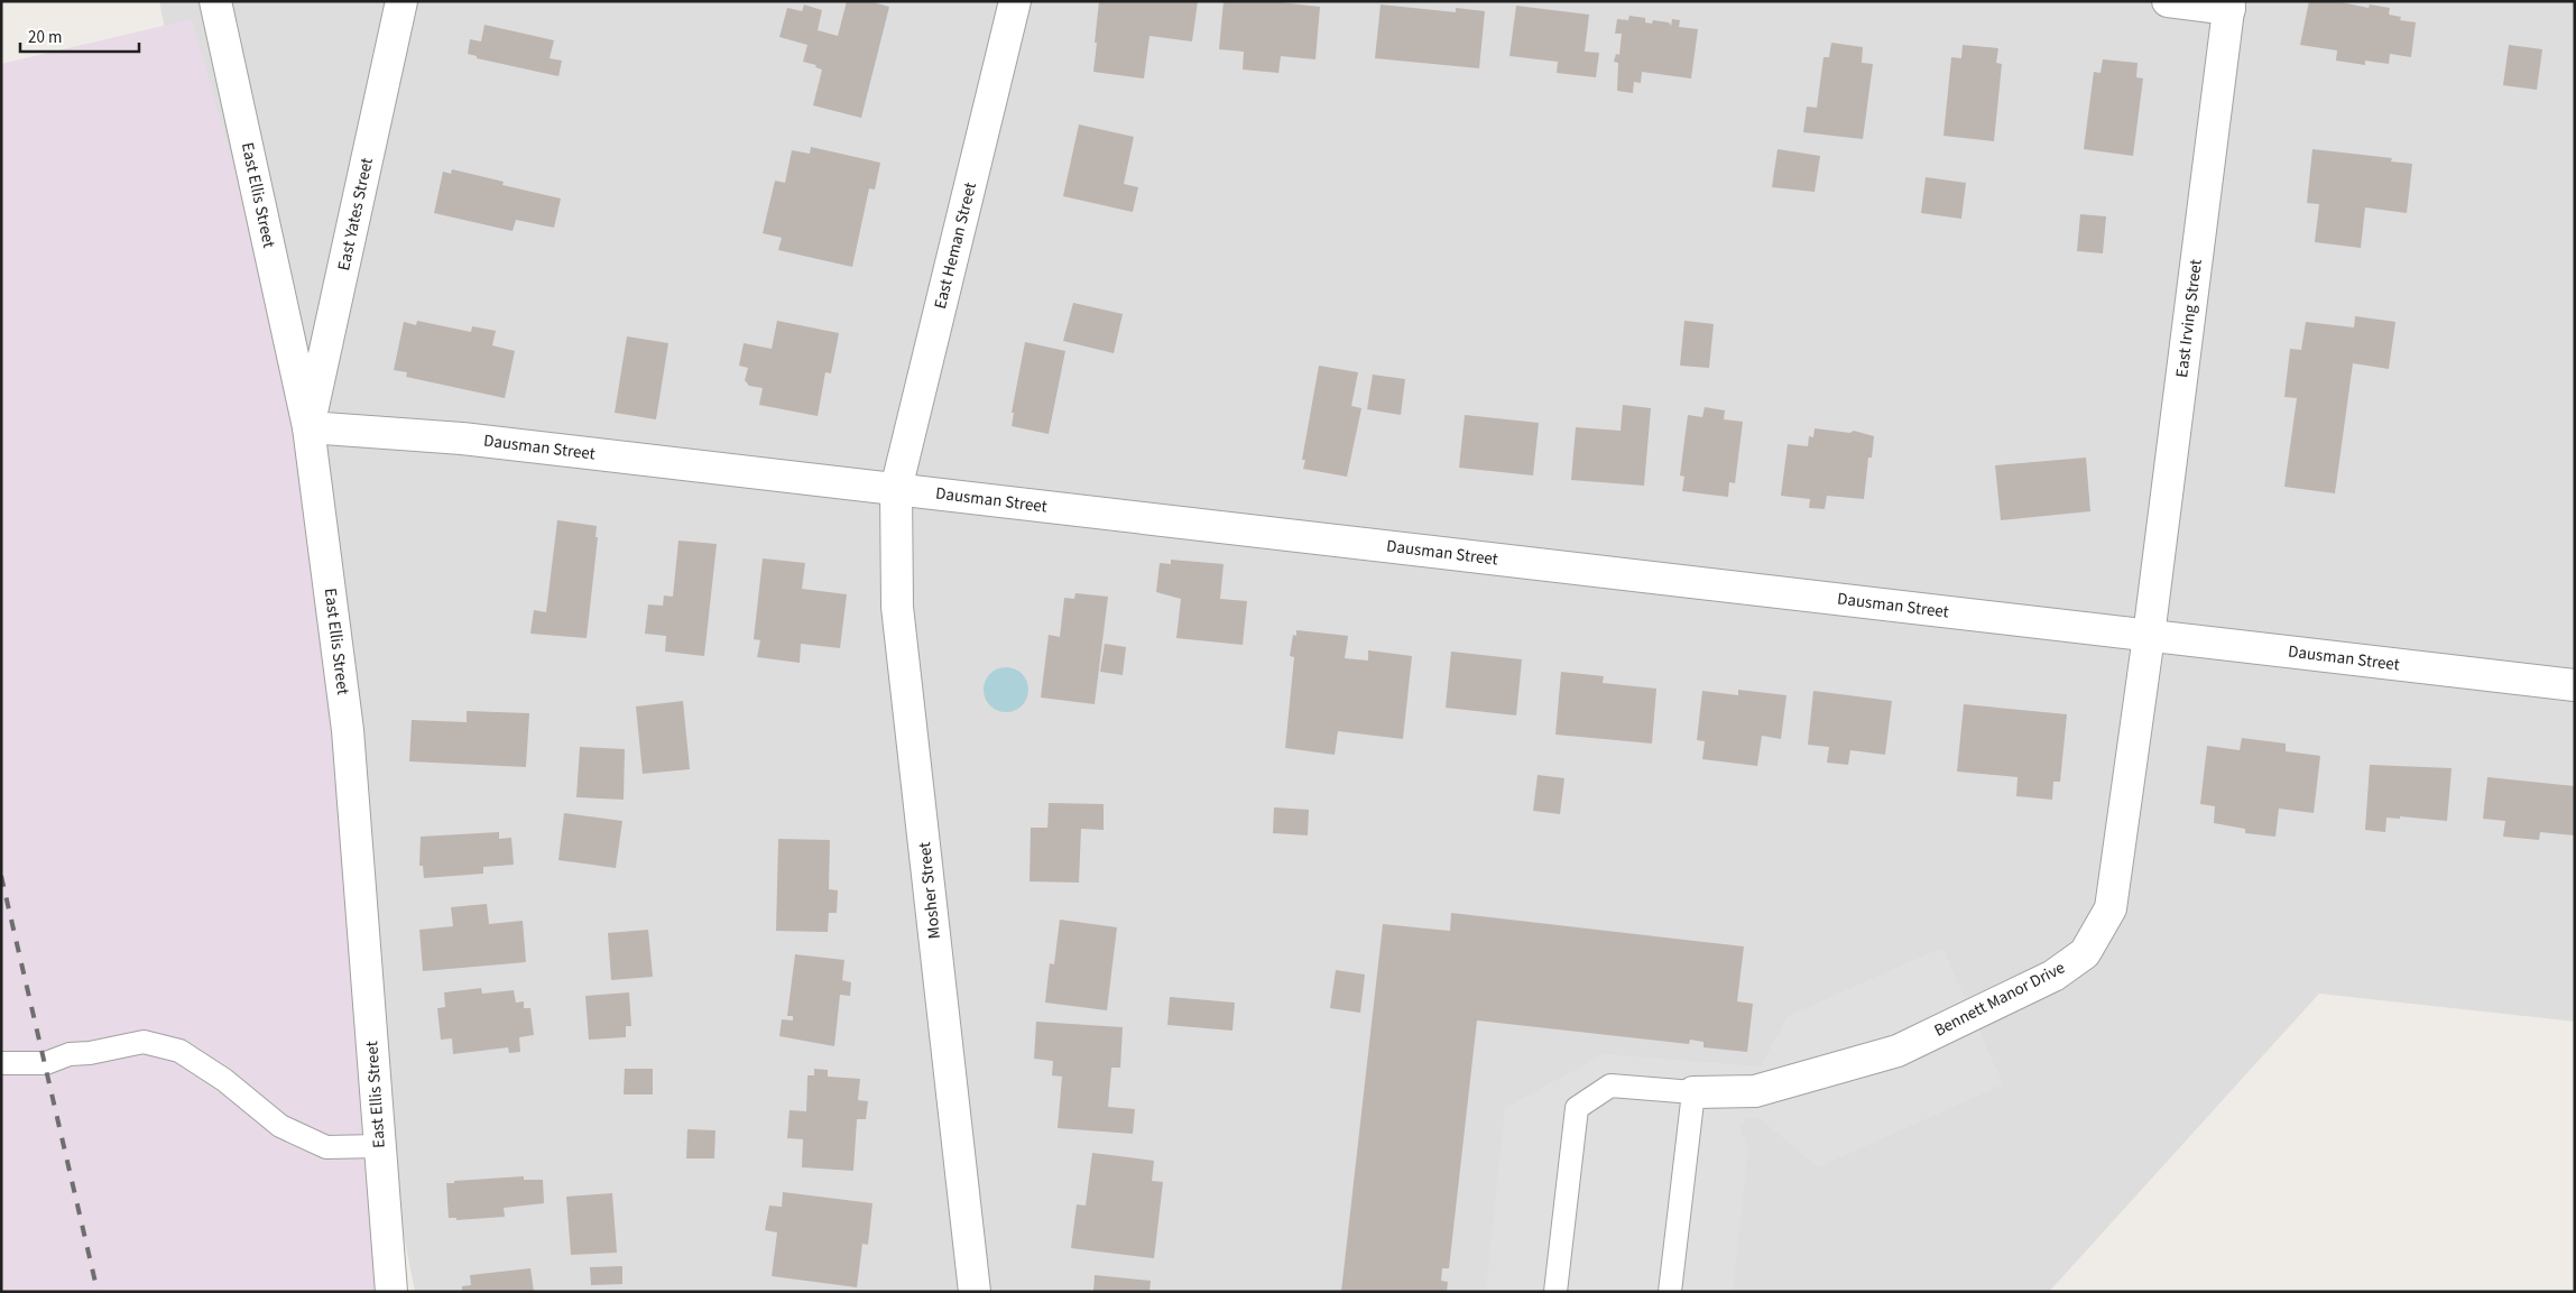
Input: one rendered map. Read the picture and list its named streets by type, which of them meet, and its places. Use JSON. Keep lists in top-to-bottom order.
{
  "streets": {
    "street": [
      "East Ellis Street",
      "East Yates Street",
      "East Heman Street",
      "East Irving Street",
      "Dausman Street",
      "Mosher Street",
      "Bennett Manor Drive"
    ]
  },
  "crossings": [
    ["East Ellis Street", "East Yates Street"],
    ["East Ellis Street", "Dausman Street"],
    ["East Yates Street", "Dausman Street"],
    ["East Heman Street", "Dausman Street"],
    ["East Heman Street", "Mosher Street"],
    ["East Irving Street", "Dausman Street"],
    ["East Irving Street", "Bennett Manor Drive"],
    ["Dausman Street", "Mosher Street"],
    ["Dausman Street", "Bennett Manor Drive"]
  ],
  "scale_bar": "20 m"
}
